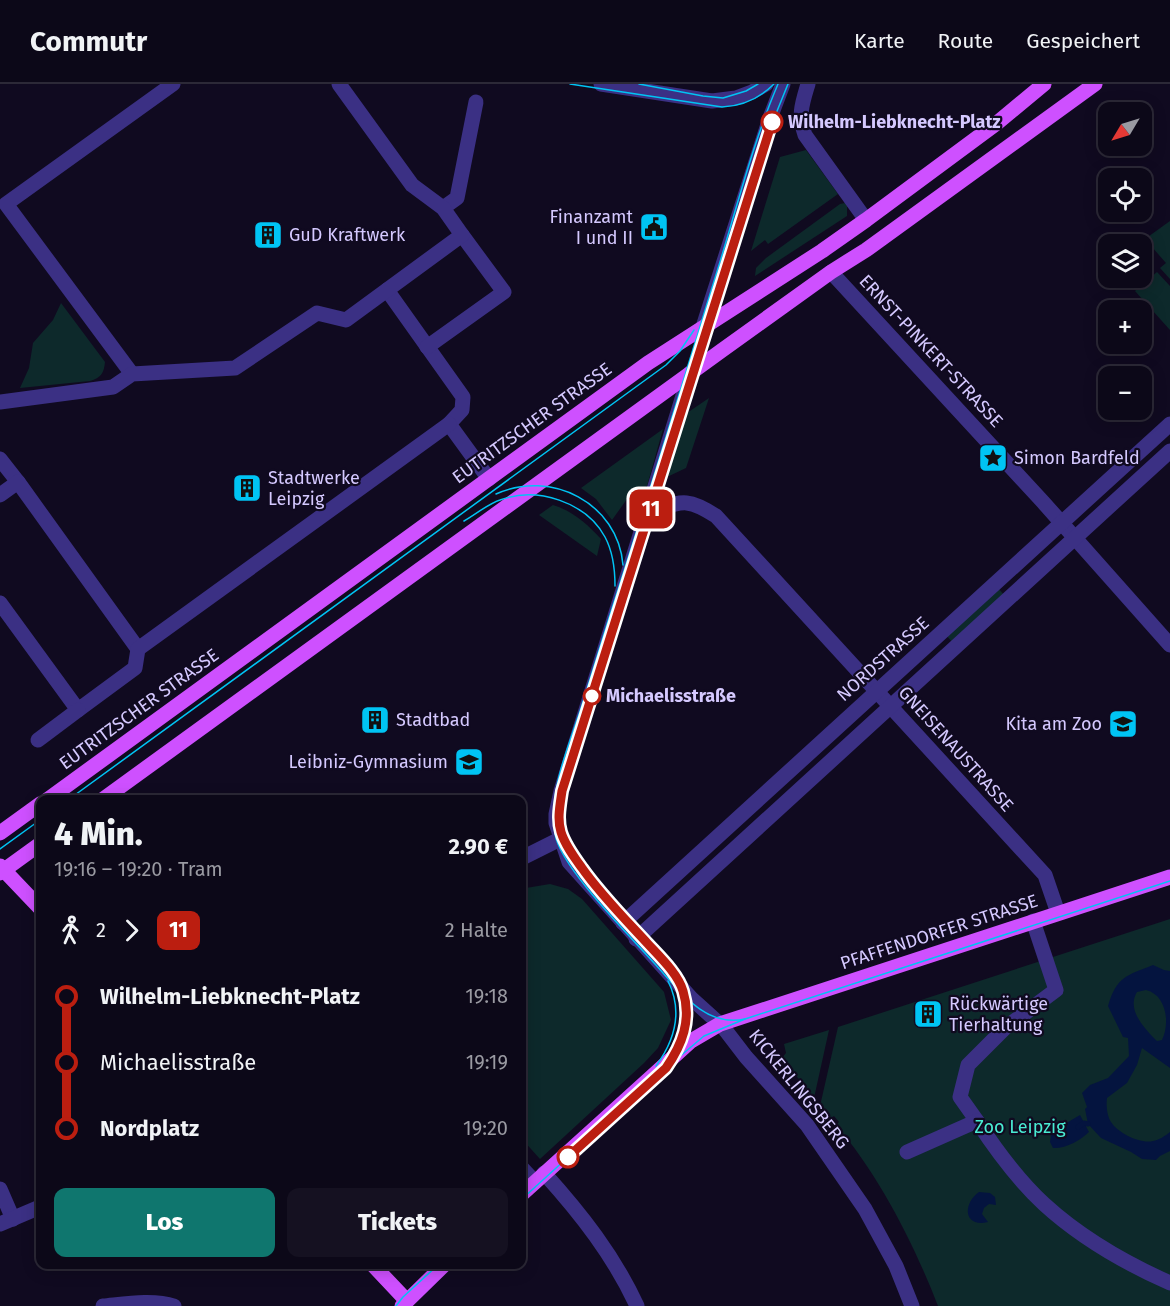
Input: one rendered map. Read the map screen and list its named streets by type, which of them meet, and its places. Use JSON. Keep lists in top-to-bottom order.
{
  "streets": {
    "main road": ["EUTRITZSCHER STRASSE", "PFAFFENDORFER STRASSE"],
    "street": [
      "ERNST-PINKERT-STRASSE",
      "NORDSTRASSE",
      "GNEISENAUSTRASSE",
      "KICKERLINGSBERG"
    ]
  },
  "crossings": [
    ["ERNST-PINKERT-STRASSE", "NORDSTRASSE"],
    ["NORDSTRASSE", "GNEISENAUSTRASSE"],
    ["NORDSTRASSE", "KICKERLINGSBERG"],
    ["GNEISENAUSTRASSE", "PFAFFENDORFER STRASSE"],
    ["PFAFFENDORFER STRASSE", "KICKERLINGSBERG"]
  ],
  "parks": ["Zoo Leipzig"],
  "places": {
    "other": ["Wilhelm-Liebknecht-Platz", "Michaelisstraße"],
    "public building": ["Finanzamt I und II"],
    "building": [
      "GuD Kraftwerk",
      "Stadtwerke Leipzig",
      "Stadtbad",
      "Rückwärtige Tierhaltung"
    ],
    "place": ["Simon Bardfeld"],
    "school or university": ["Kita am Zoo", "Leibniz-Gymnasium"]
  },
  "lines": ["tram line 11"],
  "north": "bottom left",
  "page": {
    "header": "Commutr",
    "nav": ["Karte", "Route", "Gespeichert"],
    "on_map": "11",
    "map_buttons": ["+", "−"],
    "heading": ["4 Min.", "19:16 – 19:20 · Tram", "2.90 €"],
    "legs": ["2", "11", "2 Halte"],
    "list": [
      {
        "name": "Wilhelm-Liebknecht-Platz",
        "value": "19:18"
      },
      {
        "name": "Michaelisstraße",
        "value": "19:19"
      },
      {
        "name": "Nordplatz",
        "value": "19:20"
      }
    ],
    "buttons": ["Los", "Tickets"]
  }
}
